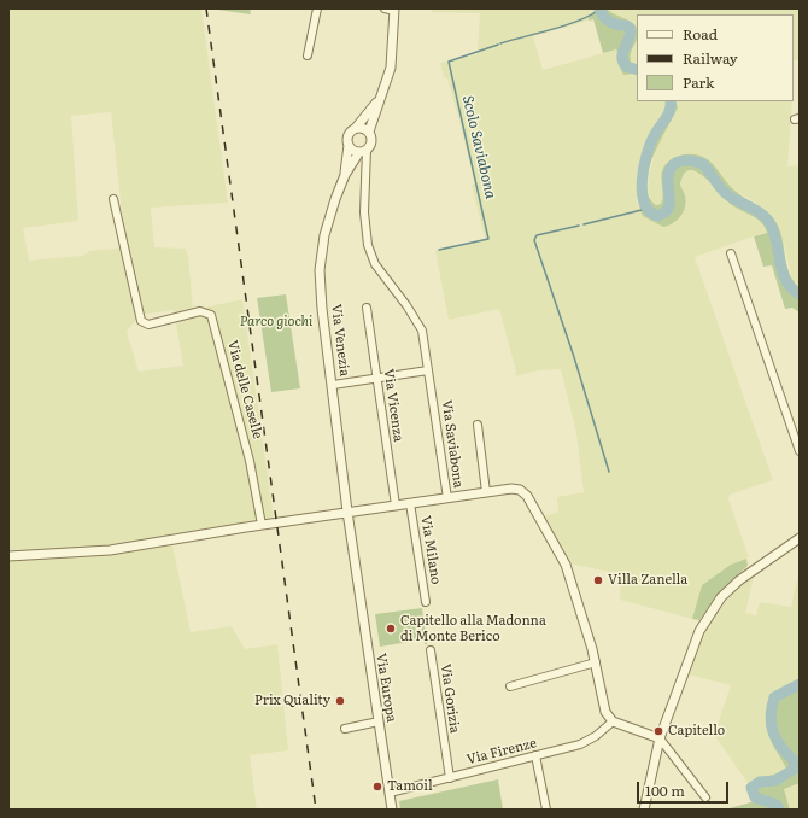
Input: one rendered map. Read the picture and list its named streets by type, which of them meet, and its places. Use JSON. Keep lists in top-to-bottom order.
{
  "streets": {
    "street": [
      "Via Venezia",
      "Via delle Caselle",
      "Via Vicenza",
      "Via Saviabona",
      "Via Milano",
      "Via Europa",
      "Via Gorizia",
      "Via Firenze"
    ]
  },
  "crossings": [
    ["Via Venezia", "Via Saviabona"],
    ["Via Venezia", "Via Europa"],
    ["Via Saviabona", "Via Firenze"],
    ["Via Europa", "Via Firenze"],
    ["Via Gorizia", "Via Firenze"]
  ],
  "water": ["Scolo Saviabona"],
  "parks": ["Parco giochi"],
  "places": [
    "Villa Zanella",
    "Capitello alla Madonna di Monte Berico",
    "Prix Quality",
    "Capitello",
    "Tamoil"
  ],
  "legend": ["Road", "Railway", "Park"],
  "scale_bar": "100 m"
}
